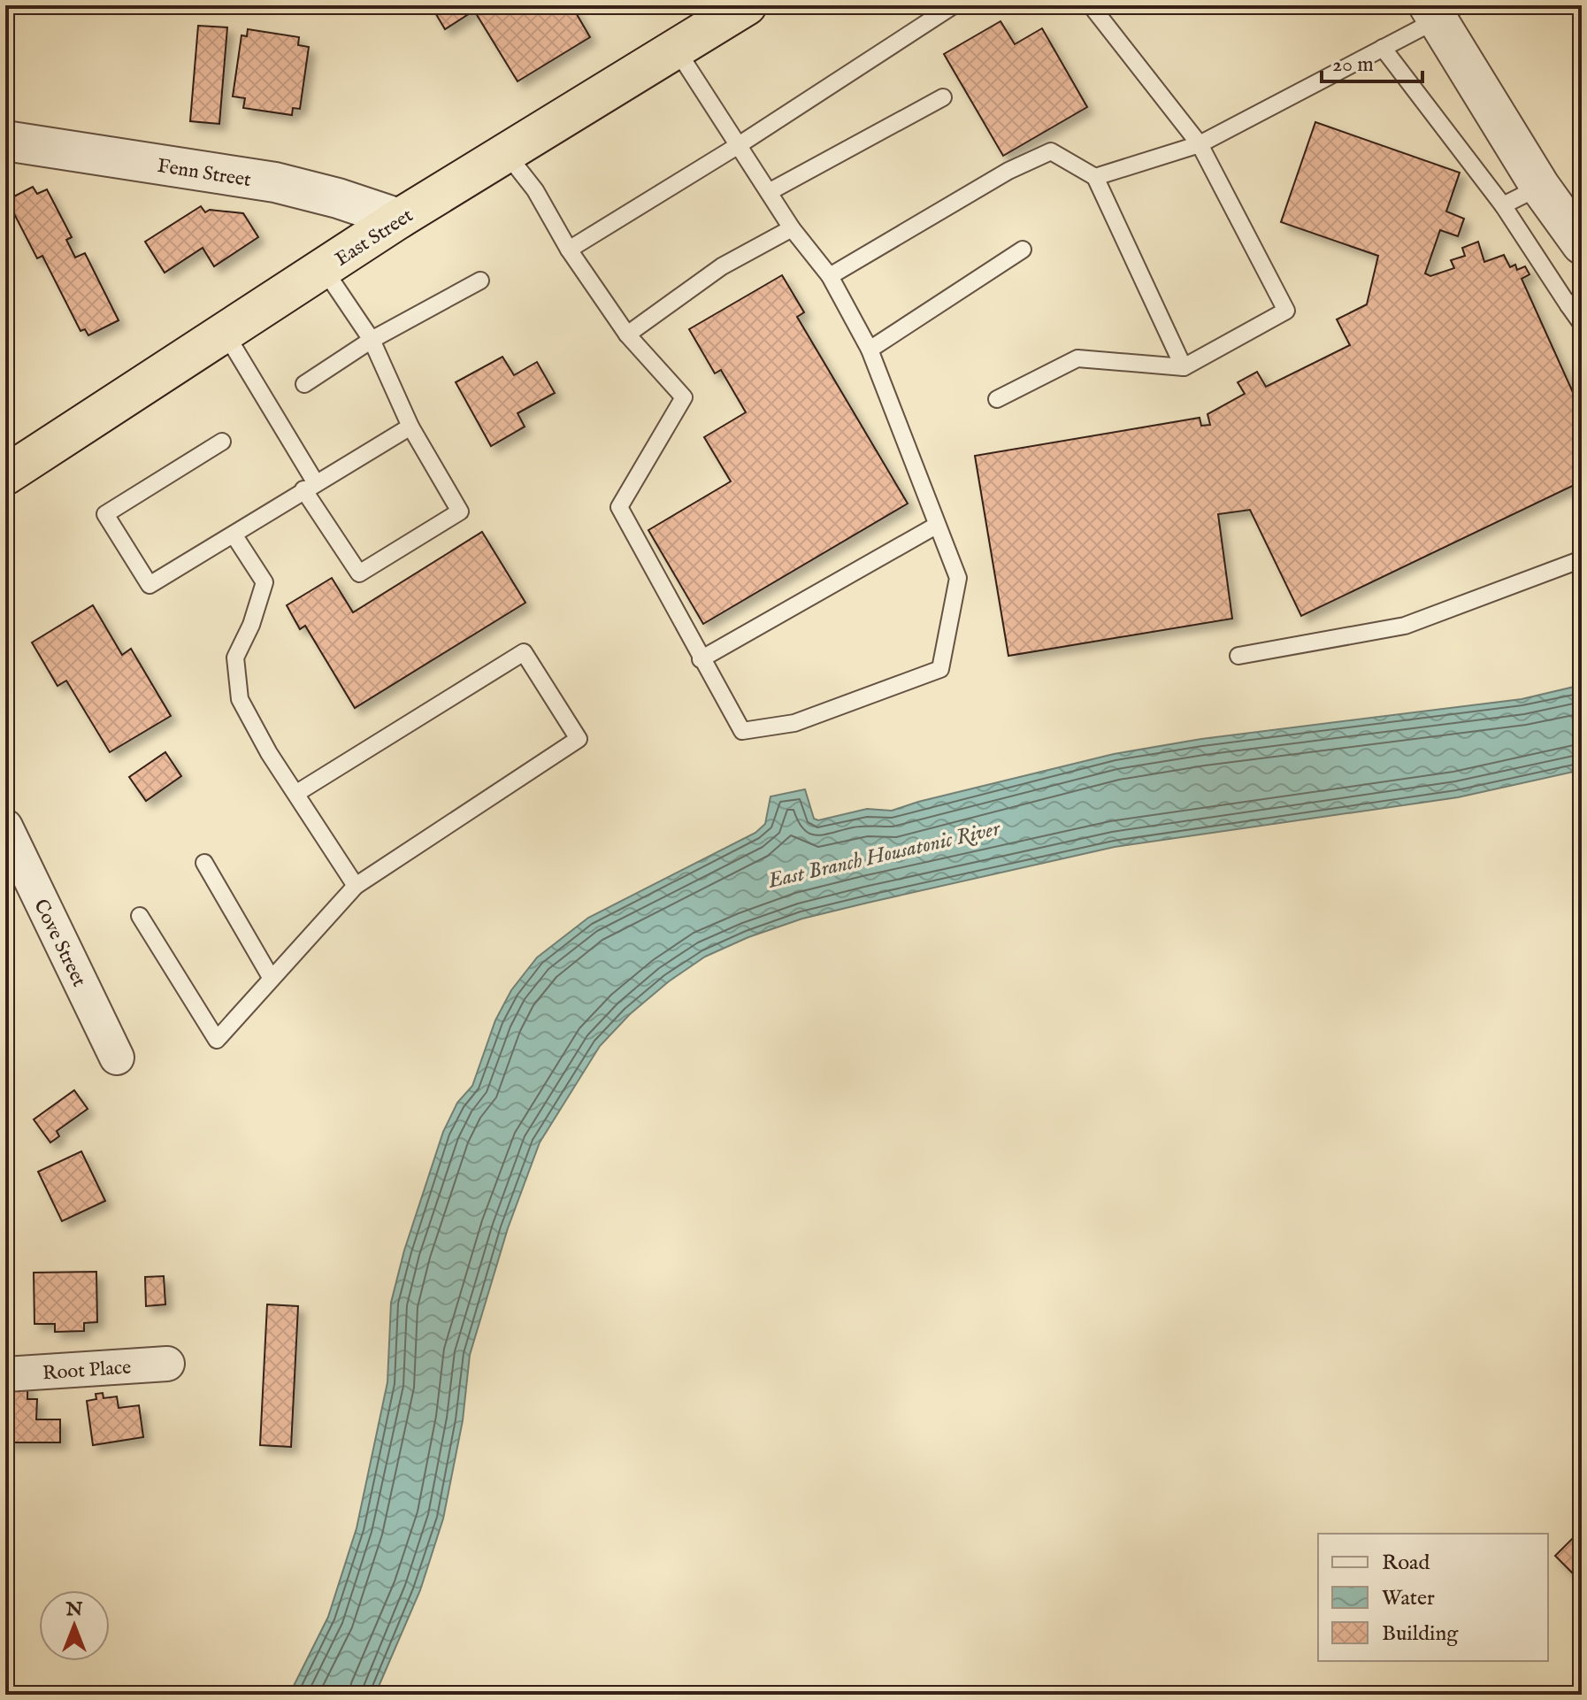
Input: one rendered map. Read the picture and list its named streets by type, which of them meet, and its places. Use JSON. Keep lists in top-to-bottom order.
{
  "streets": {
    "highway": ["East Street"],
    "street": ["Fenn Street", "Cove Street", "Root Place"]
  },
  "crossings": [
    ["Fenn Street", "East Street"]
  ],
  "water": ["East Branch Housatonic River"],
  "legend": ["Road", "Water", "Building"],
  "scale_bar": "20 m",
  "north": "top"
}
